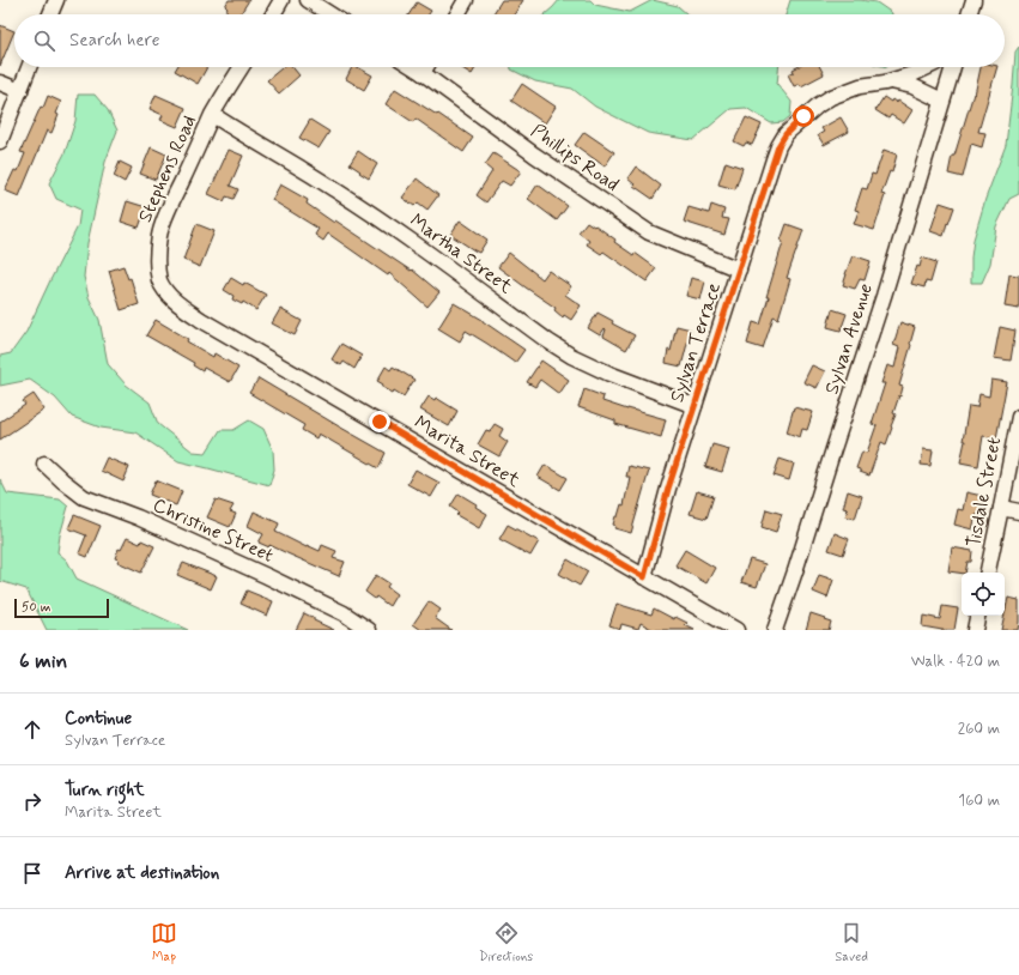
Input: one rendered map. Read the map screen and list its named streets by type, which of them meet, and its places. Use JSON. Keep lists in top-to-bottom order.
{
  "streets": {
    "street": [
      "Phillips Road",
      "Stephens Road",
      "Martha Street",
      "Sylvan Avenue",
      "Sylvan Terrace",
      "Marita Street",
      "Tisdale Street",
      "Christine Street"
    ]
  },
  "crossings": [
    ["Phillips Road", "Sylvan Terrace"],
    ["Stephens Road", "Martha Street"],
    ["Stephens Road", "Marita Street"],
    ["Martha Street", "Sylvan Terrace"],
    ["Sylvan Avenue", "Sylvan Terrace"],
    ["Sylvan Terrace", "Marita Street"]
  ],
  "scale_bar": "50 m",
  "page": {
    "search": "Search here",
    "scale": "50 m",
    "heading": ["6 min", "Walk · 420 m"],
    "list": [
      ["Continue", "Sylvan Terrace", "260 m"],
      ["Turn right", "Marita Street", "160 m"],
      "Arrive at destination"
    ],
    "nav": ["Map", "Directions", "Saved"]
  }
}
